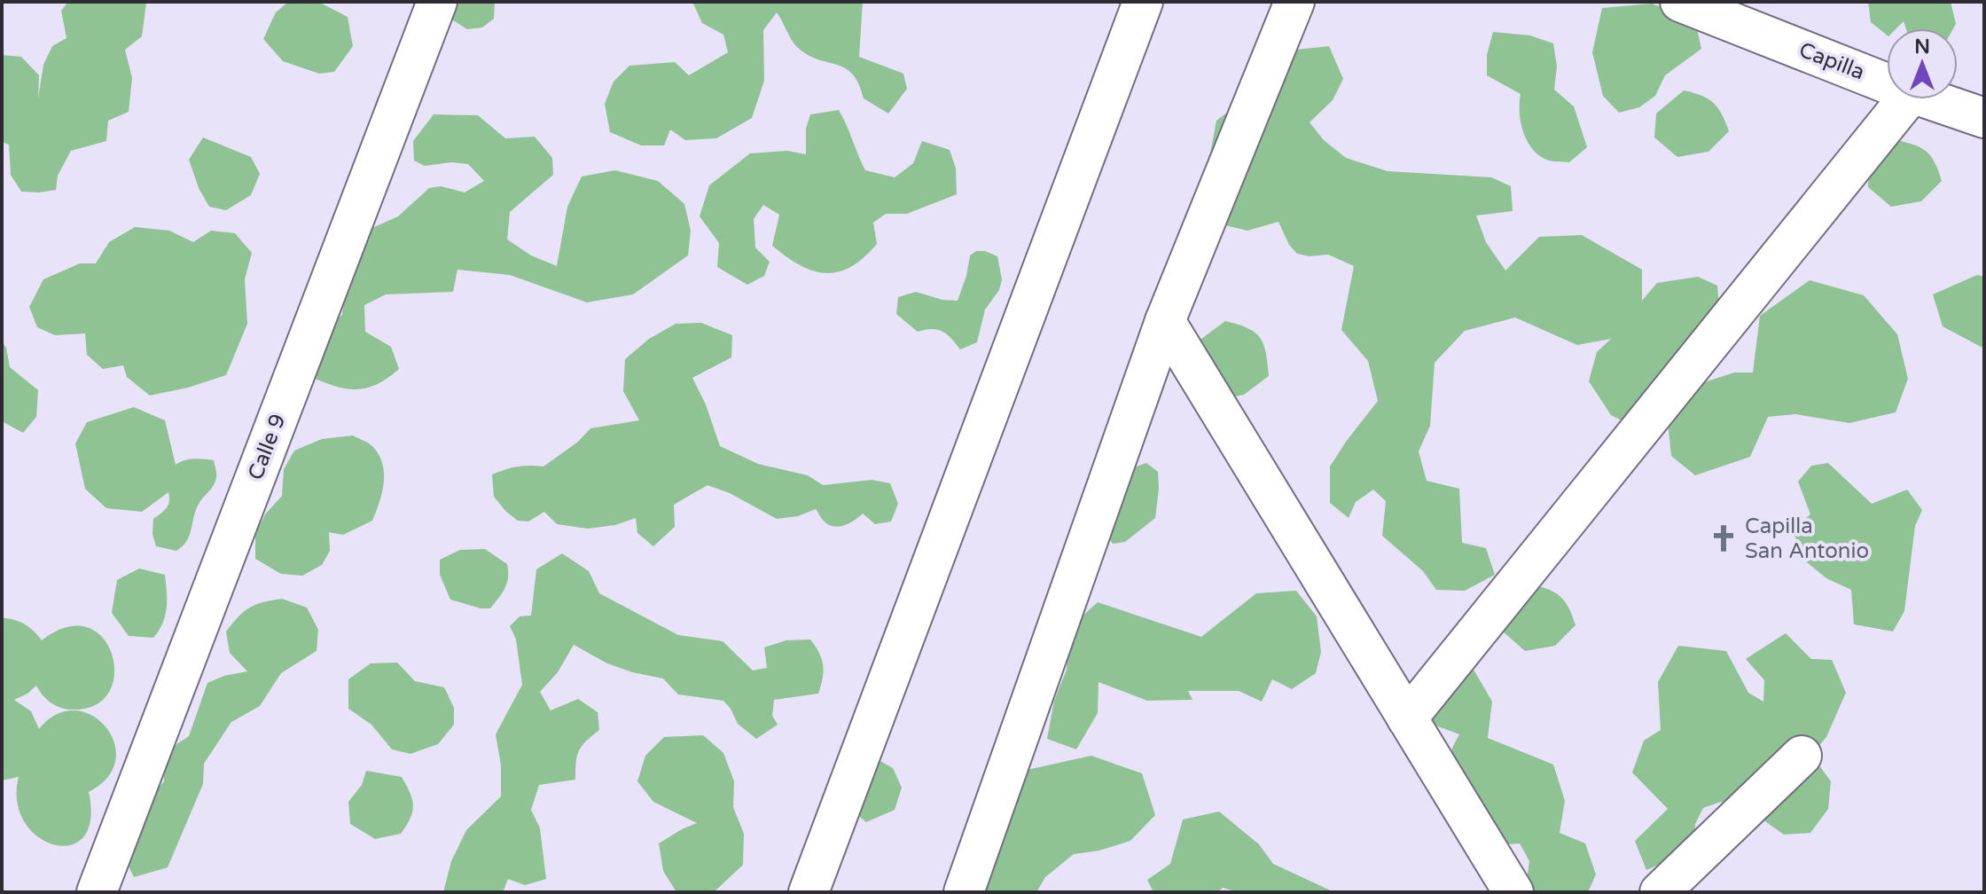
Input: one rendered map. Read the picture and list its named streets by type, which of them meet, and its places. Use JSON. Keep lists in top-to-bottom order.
{
  "streets": {
    "street": ["Capilla", "Calle 9"]
  },
  "places": {
    "church": ["Capilla San Antonio"]
  },
  "north": "top"
}
